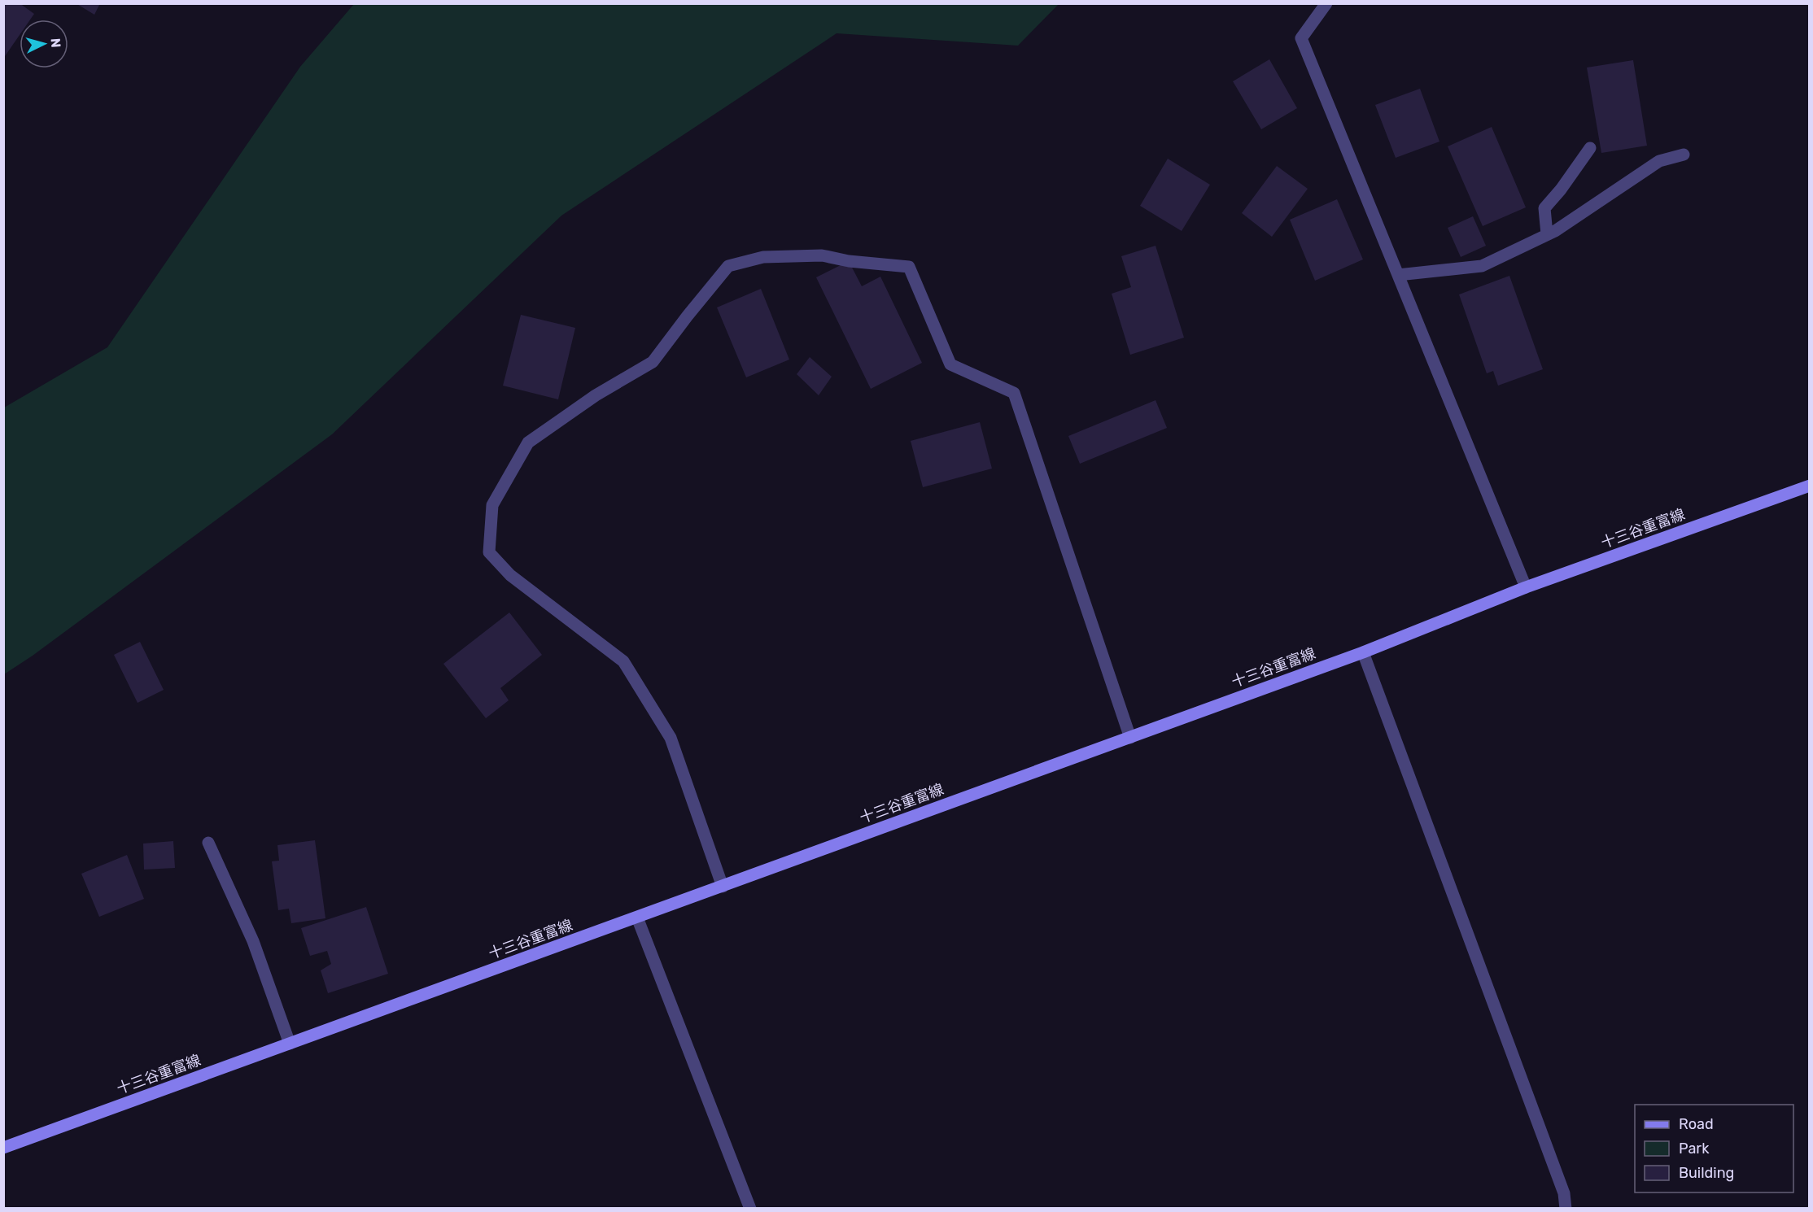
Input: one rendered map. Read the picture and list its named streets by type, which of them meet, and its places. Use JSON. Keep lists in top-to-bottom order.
{
  "streets": {
    "main road": ["十三谷重富線"]
  },
  "legend": ["Road", "Park", "Building"],
  "north": "right"
}
